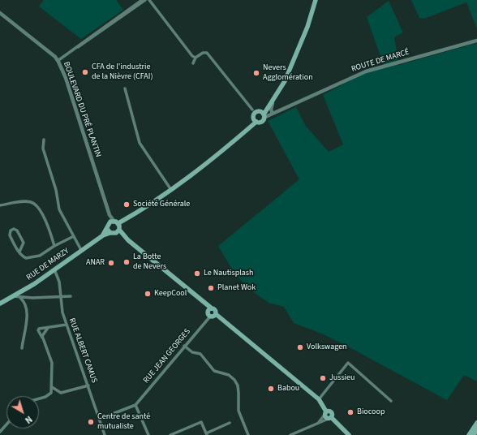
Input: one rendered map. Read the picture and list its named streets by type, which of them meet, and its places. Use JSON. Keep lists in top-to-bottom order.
{
  "streets": {
    "main road": ["RUE DE MARZY"],
    "street": [
      "ROUTE DE MARCÉ",
      "BOULEVARD DU PRÉ PLANTIN",
      "RUE ALBERT CAMUS",
      "RUE JEAN GEORGES"
    ]
  },
  "crossings": [
    ["BOULEVARD DU PRÉ PLANTIN", "RUE DE MARZY"],
    ["RUE DE MARZY", "RUE ALBERT CAMUS"]
  ],
  "places": [
    "CFA de l'industrie de la Nièvre (CFAI)",
    "Nevers Agglomération",
    "Société Générale",
    "La Botte de Nevers",
    "ANAR",
    "Le Nautisplash",
    "Planet Wok",
    "KeepCool",
    "Volkswagen",
    "Jussieu",
    "Babou",
    "Biocoop",
    "Centre de santé mutualiste"
  ],
  "north": "bottom right"
}
